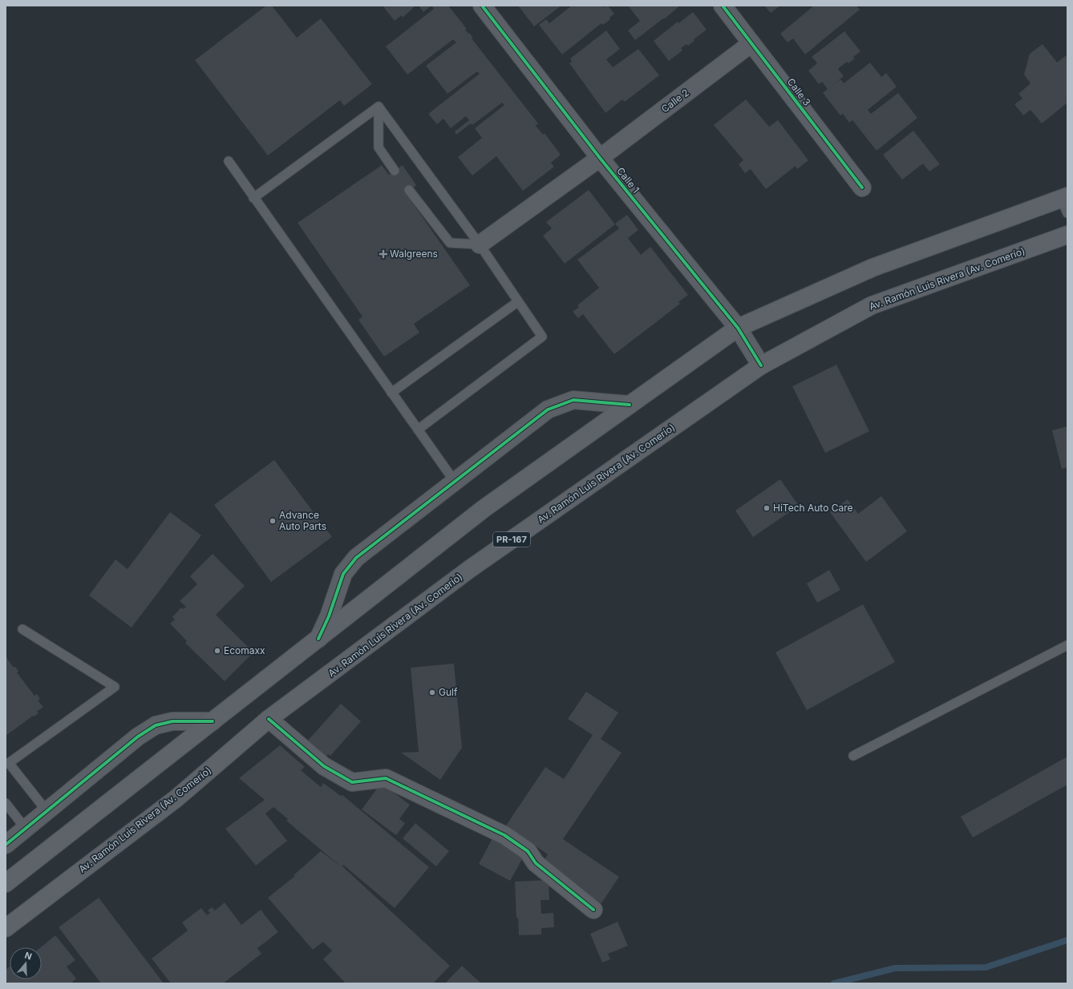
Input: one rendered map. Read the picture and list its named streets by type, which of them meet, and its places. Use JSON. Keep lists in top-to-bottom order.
{
  "streets": {
    "main road": ["Av. Ramón Luis Rivera (Av. Comerío)", "PR-167"],
    "street": ["Calle 3", "Calle 2", "Calle 1"]
  },
  "crossings": [
    ["Calle 3", "Calle 2"],
    ["Calle 2", "Calle 1"],
    ["Calle 1", "Av. Ramón Luis Rivera (Av. Comerío)"]
  ],
  "places": {
    "health": ["Walgreens"],
    "other": [
      "HiTech Auto Care",
      "Advance Auto Parts",
      "Ecomaxx",
      "Gulf"
    ]
  },
  "north": "top"
}
